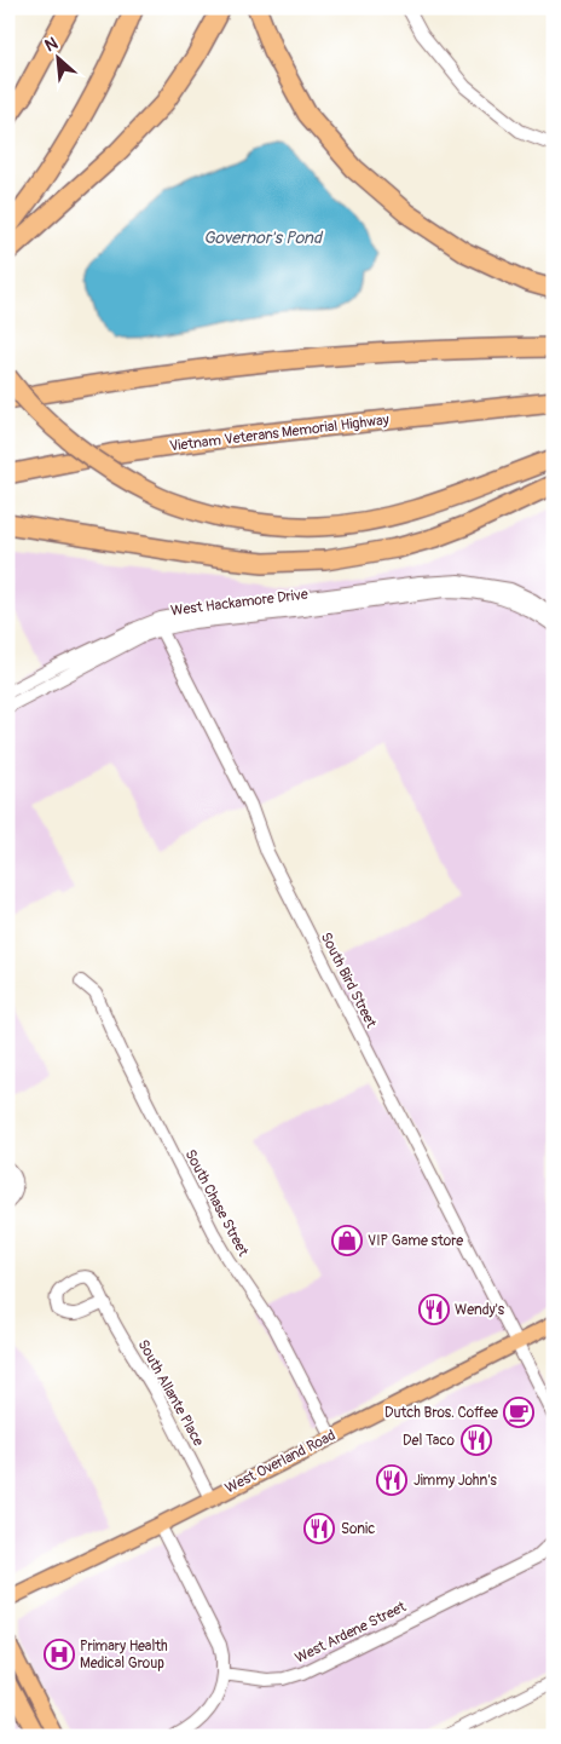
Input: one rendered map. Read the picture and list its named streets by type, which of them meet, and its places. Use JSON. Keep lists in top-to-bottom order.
{
  "streets": {
    "highway": ["Vietnam Veterans Memorial Highway"],
    "main road": ["West Overland Road"],
    "street": [
      "West Hackamore Drive",
      "South Bird Street",
      "South Chase Street",
      "South Allante Place",
      "West Ardene Street"
    ]
  },
  "crossings": [
    ["West Hackamore Drive", "South Bird Street"],
    ["South Bird Street", "West Overland Road"],
    ["South Chase Street", "West Overland Road"],
    ["South Allante Place", "West Overland Road"]
  ],
  "water": ["Governor's Pond"],
  "places": {
    "shop": ["VIP Game store"],
    "restaurant": [
      "Wendy's",
      "Del Taco",
      "Jimmy John's",
      "Sonic"
    ],
    "cafe": ["Dutch Bros. Coffee"],
    "hospital": ["Primary Health Medical Group"]
  },
  "north": "top left"
}
